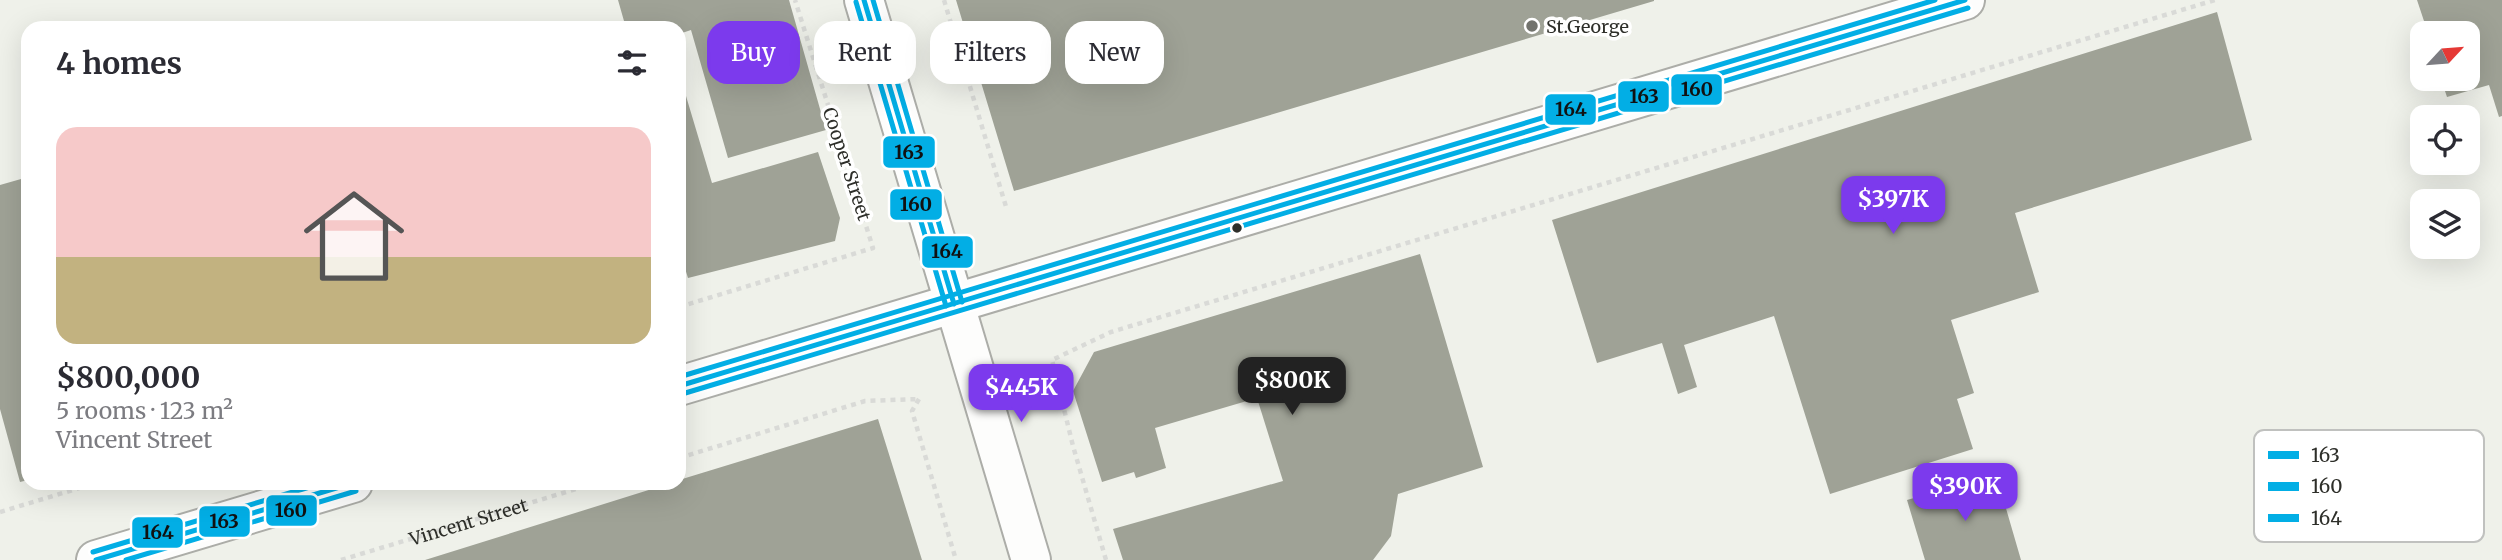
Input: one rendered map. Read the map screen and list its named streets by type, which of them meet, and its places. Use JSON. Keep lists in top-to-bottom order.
{
  "streets": {
    "path": ["Cooper Street", "Vincent Street"]
  },
  "places": ["St.George"],
  "lines": ["transit line 163", "transit line 164", "transit line 160"],
  "legend": ["163", "160", "164"],
  "north": "top right",
  "page": {
    "chip": [
      "Buy",
      "Rent",
      "Filters",
      "New"
    ],
    "heading": "4 homes",
    "list": [
      {
        "name": "$800,000",
        "note": "5 rooms · 123 m² · Vincent Street"
      }
    ],
    "price": [
      "$397K",
      "$800K",
      "$445K",
      "$390K"
    ]
  }
}
